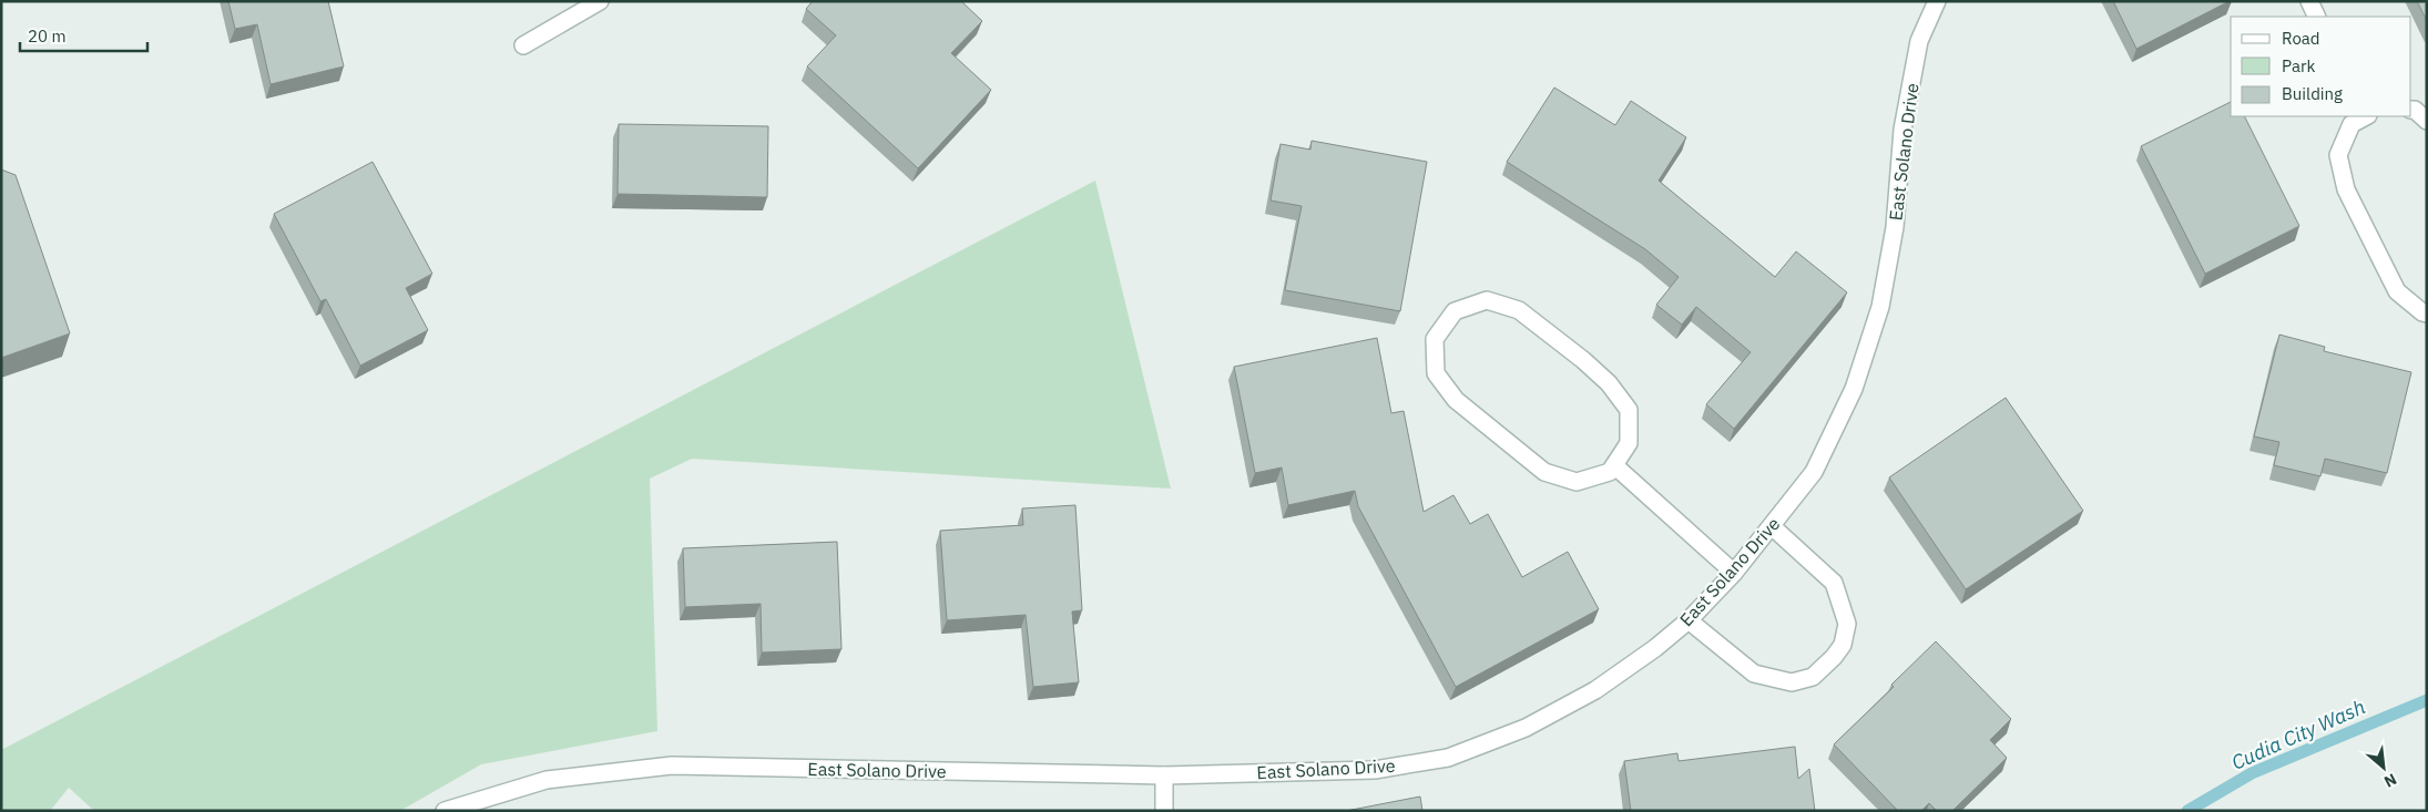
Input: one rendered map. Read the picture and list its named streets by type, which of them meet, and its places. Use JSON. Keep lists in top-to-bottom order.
{
  "streets": {
    "street": ["East Solano Drive"]
  },
  "water": ["Cudia City Wash"],
  "legend": ["Road", "Park", "Building"],
  "scale_bar": "20 m",
  "north": "bottom right"
}
